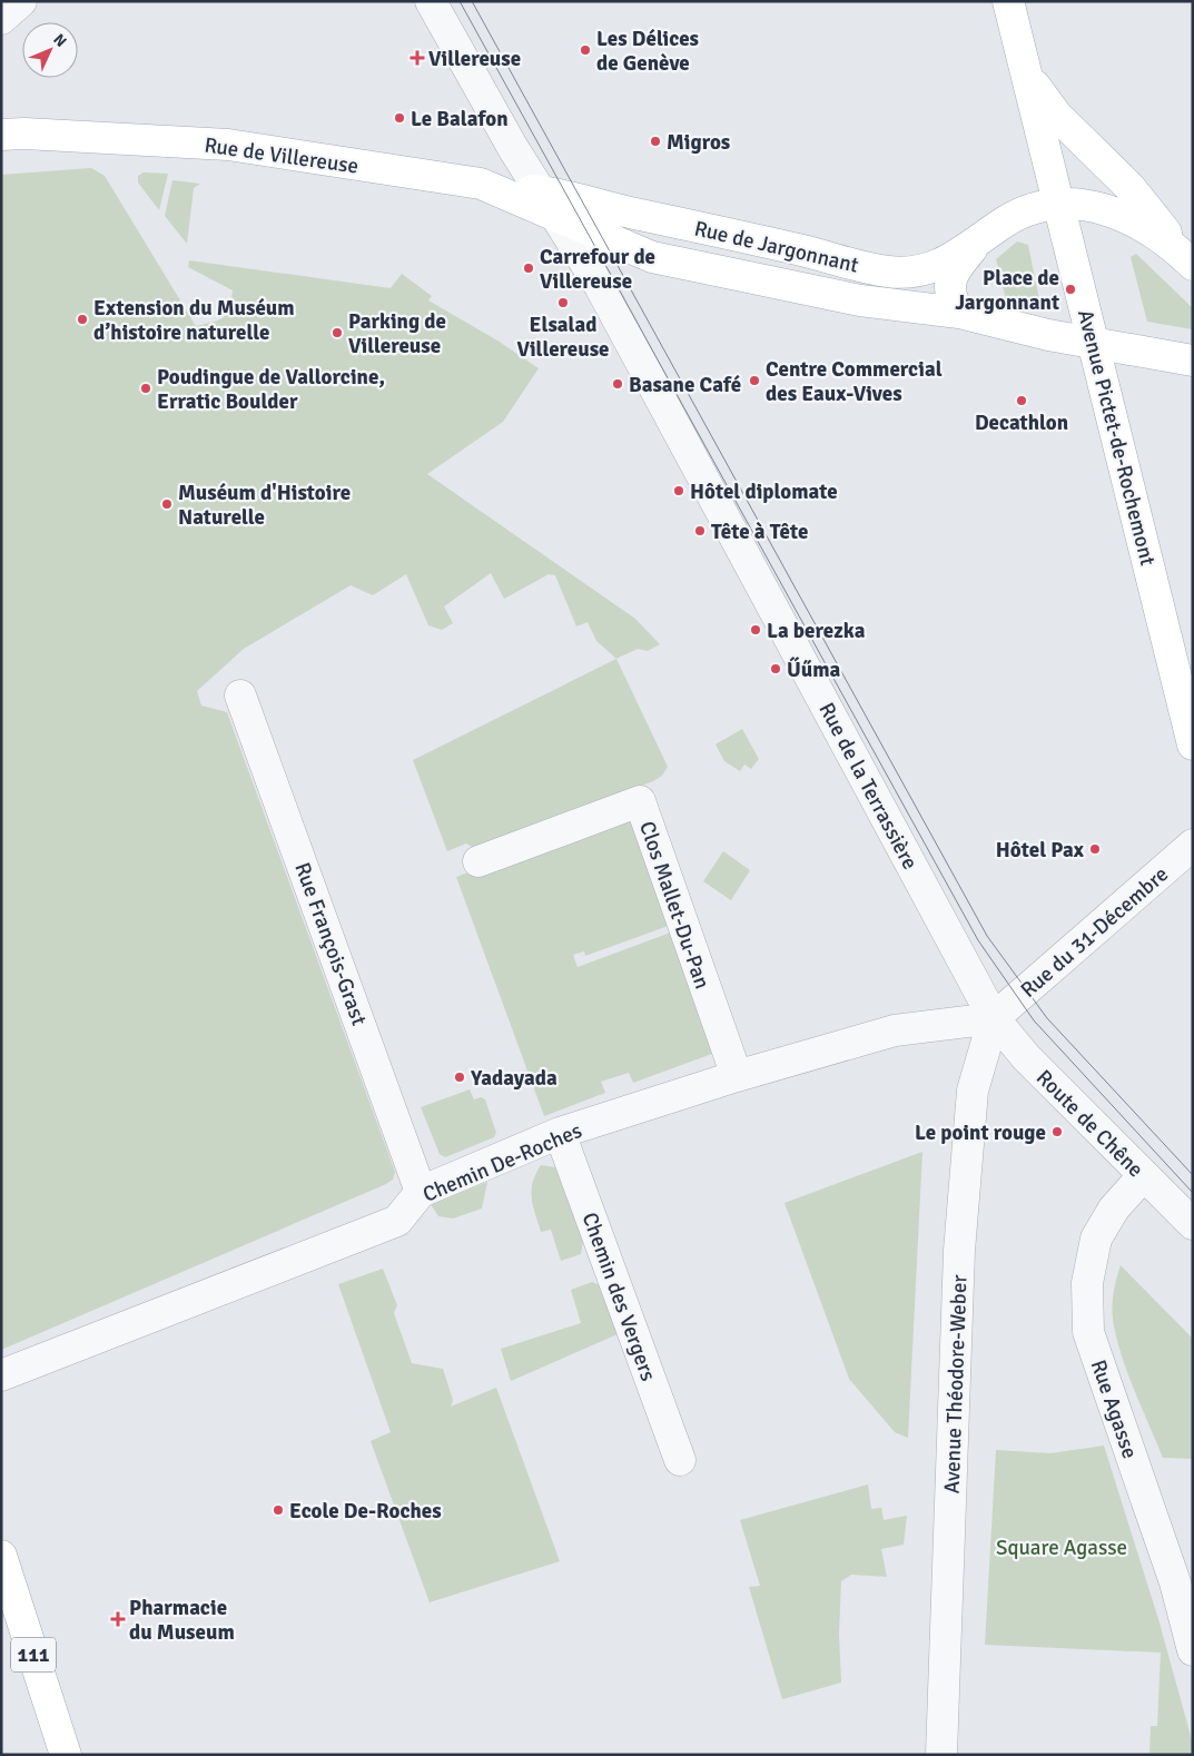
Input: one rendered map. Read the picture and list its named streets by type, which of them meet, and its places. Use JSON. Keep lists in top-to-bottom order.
{
  "streets": {
    "main road": [
      "Rue de Villereuse",
      "Rue de Jargonnant",
      "Avenue Pictet-de-Rochemont",
      "111"
    ],
    "street": [
      "Rue de la Terrassière",
      "Clos Mallet-Du-Pan",
      "Rue du 31-Décembre",
      "Rue François-Grast",
      "Route de Chêne",
      "Chemin De-Roches",
      "Chemin des Vergers",
      "Avenue Théodore-Weber",
      "Rue Agasse"
    ]
  },
  "crossings": [
    ["Rue de Villereuse", "Rue de Jargonnant"],
    ["Rue de Villereuse", "Rue de la Terrassière"],
    ["Rue de Jargonnant", "Avenue Pictet-de-Rochemont"],
    ["Rue de Jargonnant", "Rue de la Terrassière"],
    ["Rue de la Terrassière", "Rue du 31-Décembre"],
    ["Rue de la Terrassière", "Route de Chêne"],
    ["Rue de la Terrassière", "Chemin De-Roches"],
    ["Rue de la Terrassière", "Avenue Théodore-Weber"],
    ["Clos Mallet-Du-Pan", "Chemin De-Roches"],
    ["Rue du 31-Décembre", "Route de Chêne"],
    ["Rue du 31-Décembre", "Chemin De-Roches"],
    ["Rue du 31-Décembre", "Avenue Théodore-Weber"],
    ["Rue François-Grast", "Chemin De-Roches"],
    ["Route de Chêne", "Chemin De-Roches"],
    ["Route de Chêne", "Avenue Théodore-Weber"],
    ["Route de Chêne", "Rue Agasse"],
    ["Chemin De-Roches", "Chemin des Vergers"],
    ["Chemin De-Roches", "Avenue Théodore-Weber"]
  ],
  "parks": ["Square Agasse"],
  "places": {
    "other": [
      "Les Délices de Genève",
      "Le Balafon",
      "Migros",
      "Carrefour de Villereuse",
      "Place de Jargonnant",
      "Elsalad Villereuse",
      "Extension du Muséum d’histoire naturelle",
      "Parking de Villereuse",
      "Centre Commercial des Eaux-Vives",
      "Basane Café",
      "Poudingue de Vallorcine, Erratic Boulder",
      "Decathlon",
      "Hôtel diplomate",
      "Muséum d'Histoire Naturelle",
      "Tête à Tête",
      "La berezka",
      "Űűma",
      "Hôtel Pax",
      "Yadayada",
      "Le point rouge",
      "Ecole De-Roches"
    ],
    "health": ["Villereuse", "Pharmacie du Museum"]
  },
  "north": "top right"
}
